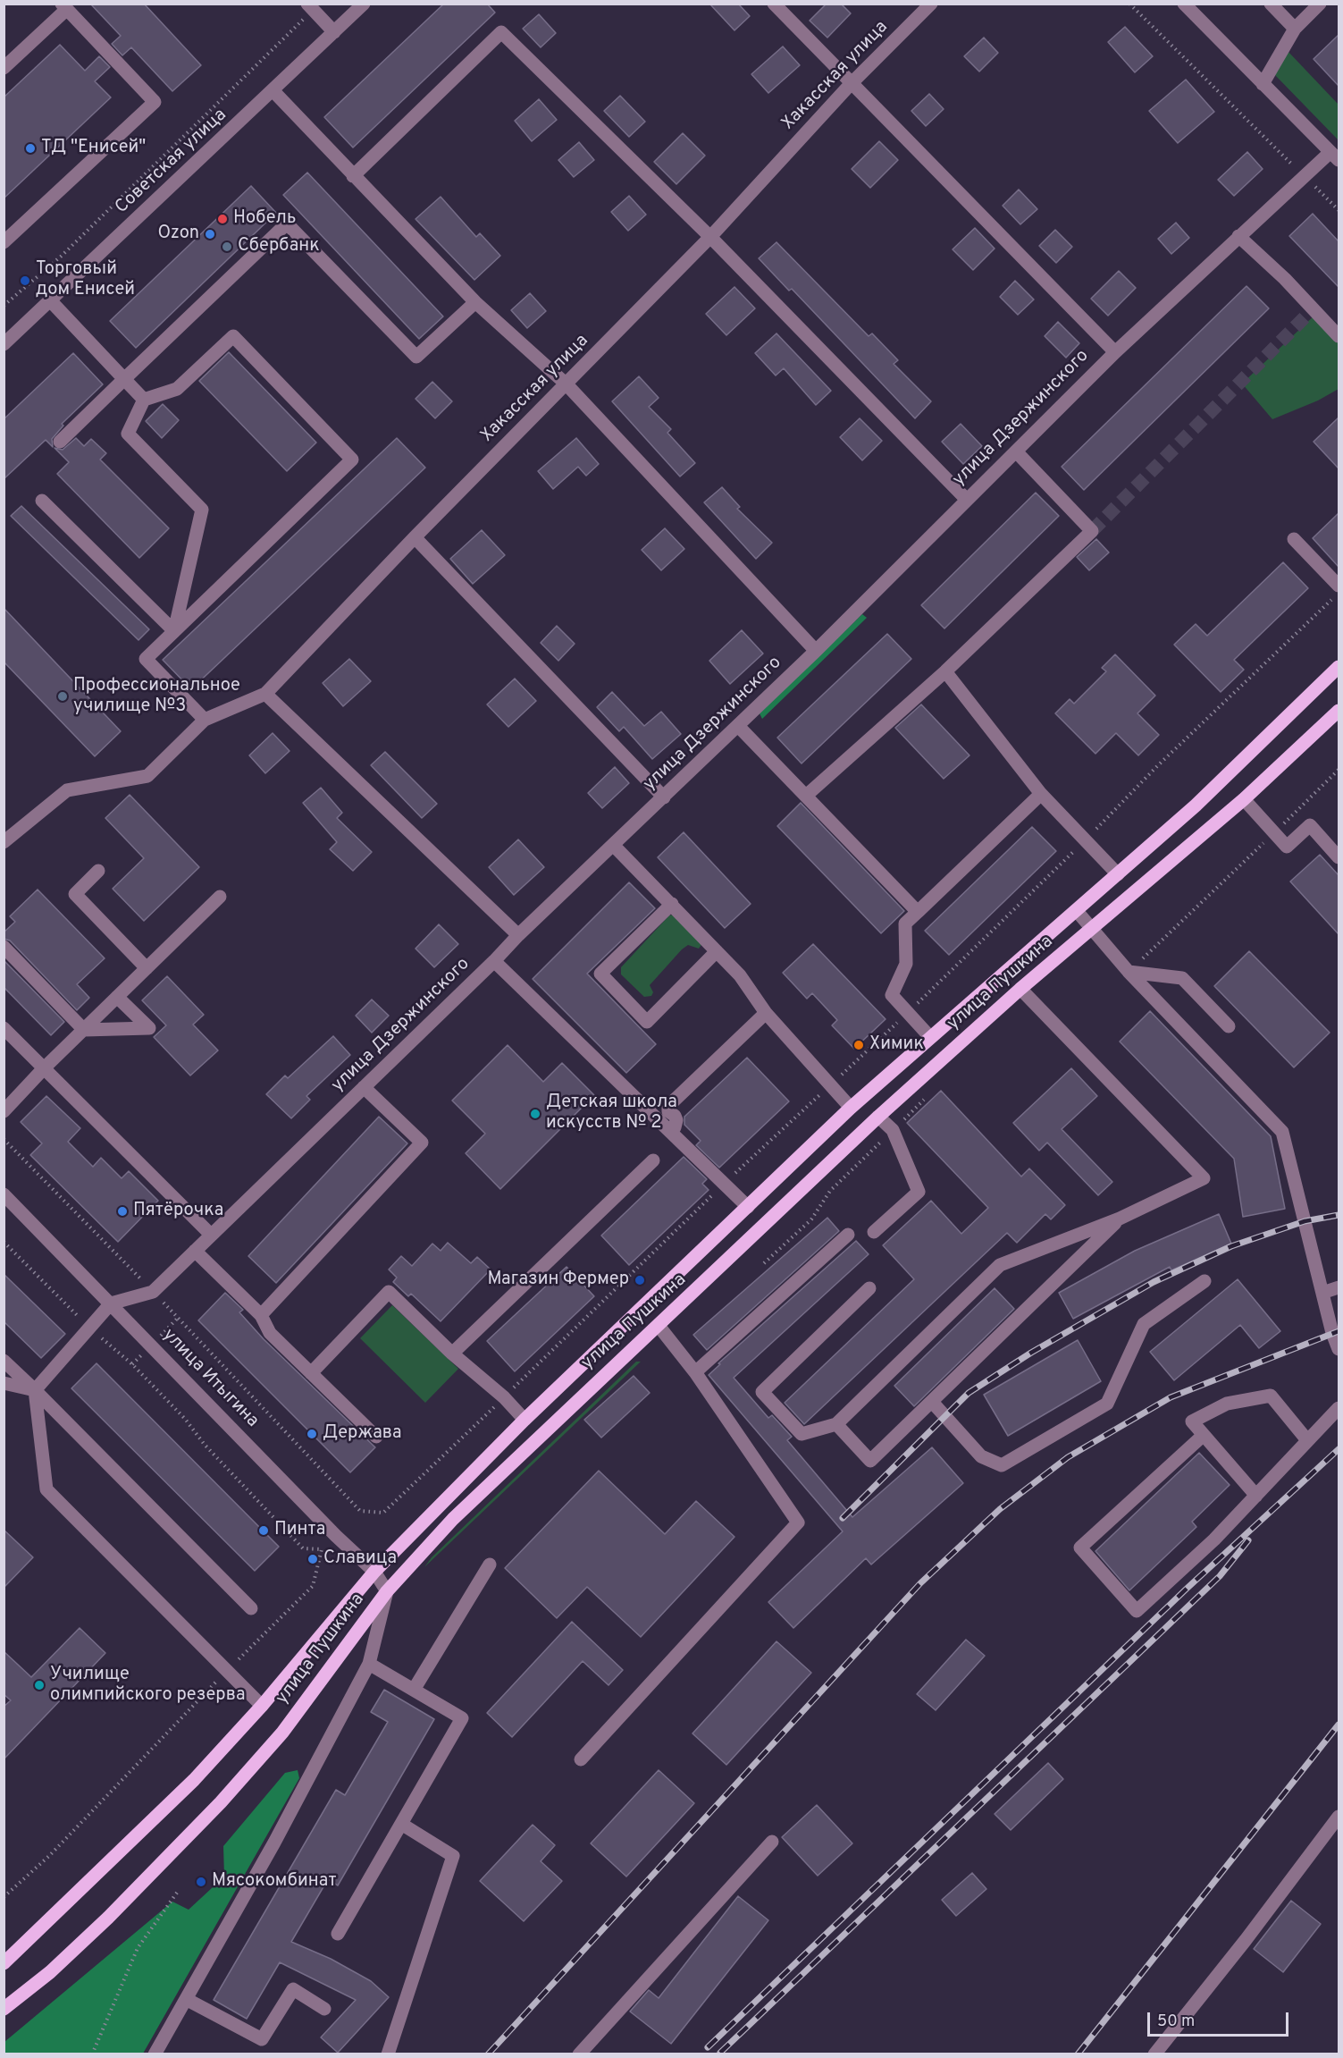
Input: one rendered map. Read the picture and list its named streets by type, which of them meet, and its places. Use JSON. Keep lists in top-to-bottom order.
{
  "streets": {
    "main road": ["улица Пушкина"],
    "street": [
      "Хакасская улица",
      "Советская улица",
      "улица Дзержинского",
      "улица Итыгина"
    ]
  },
  "crossings": [
    ["улица Дзержинского", "улица Итыгина"],
    ["улица Пушкина", "улица Итыгина"]
  ],
  "places": [
    "ТД \"Енисей\"",
    "Нобель",
    "Ozon",
    "Сбербанк",
    "Торговый дом Енисей",
    "Профессиональное училище №3",
    "Химик",
    "Детская школа искусств № 2",
    "Пятёрочка",
    "Магазин Фермер",
    "Держава",
    "Пинта",
    "Славица",
    "Училище олимпийского резерва",
    "Мясокомбинат"
  ],
  "scale_bar": "50 m"
}
